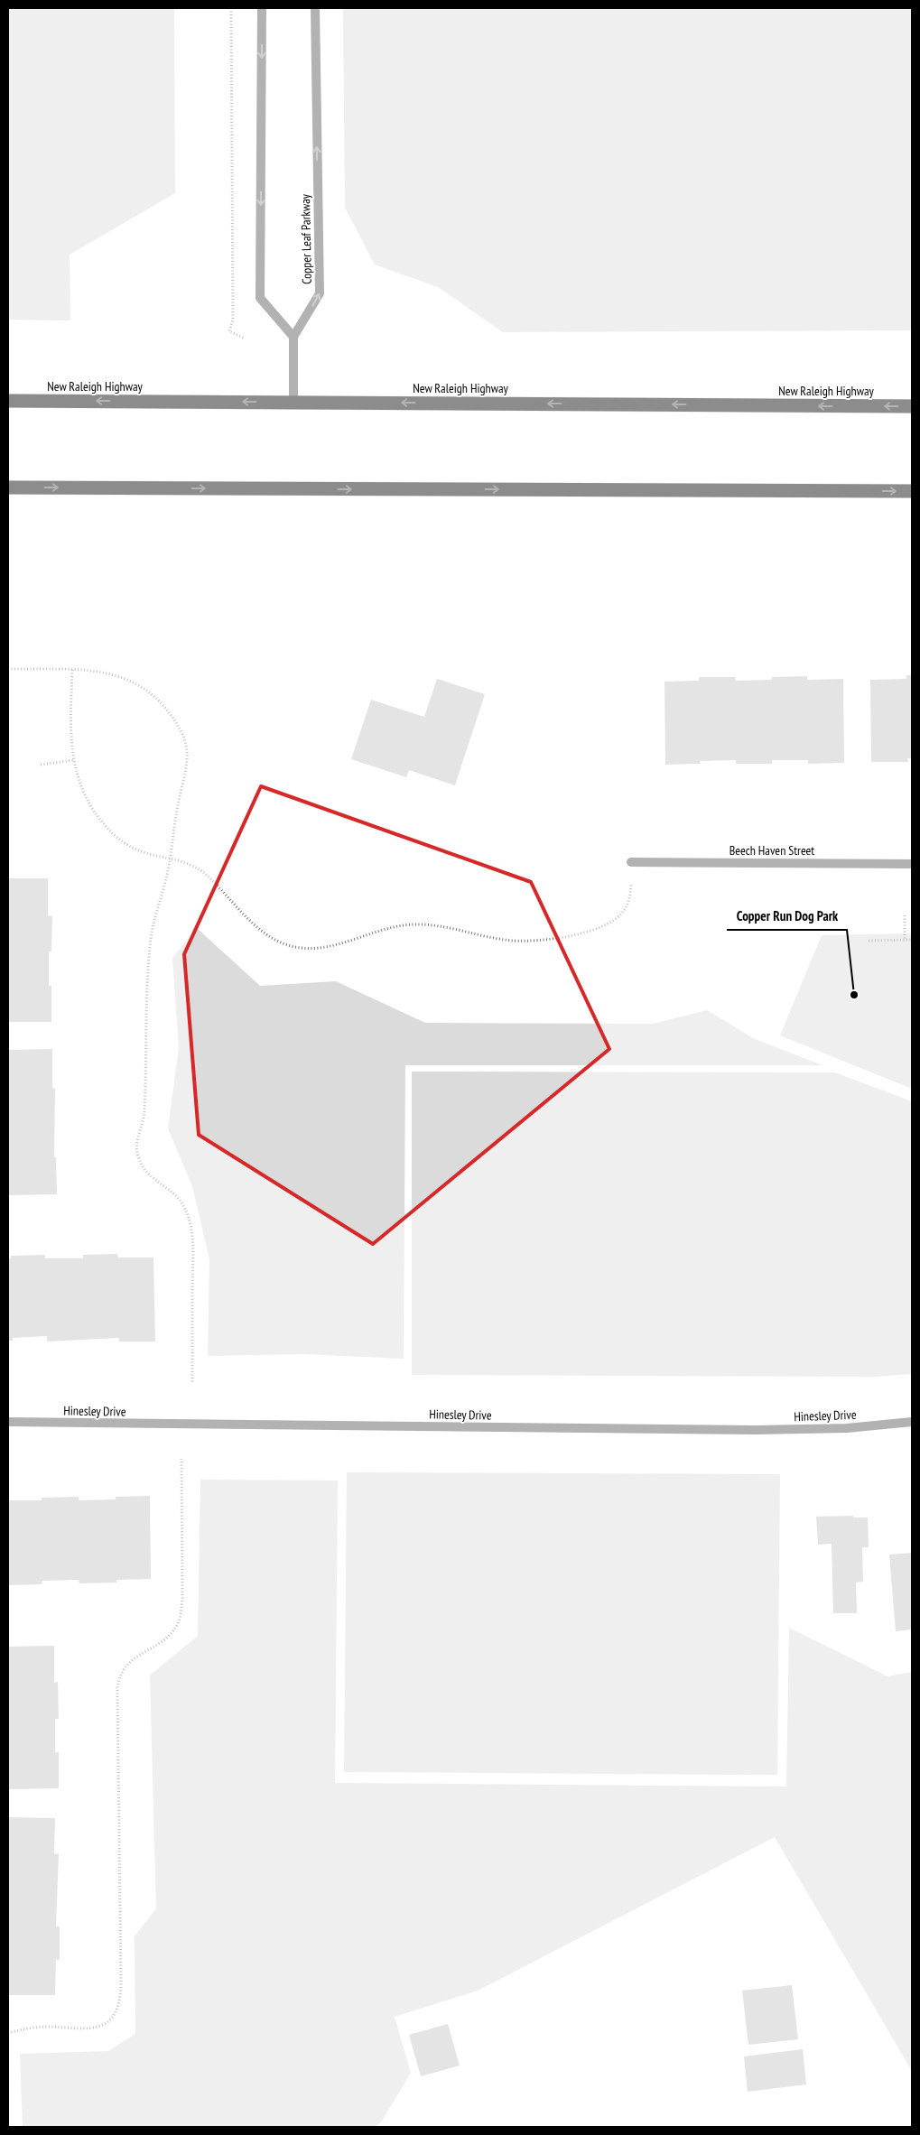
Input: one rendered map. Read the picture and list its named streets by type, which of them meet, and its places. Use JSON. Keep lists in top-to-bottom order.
{
  "streets": {
    "highway": ["New Raleigh Highway"],
    "street": ["Copper Leaf Parkway", "Beech Haven Street", "Hinesley Drive"]
  },
  "places": ["Copper Run Dog Park"]
}
